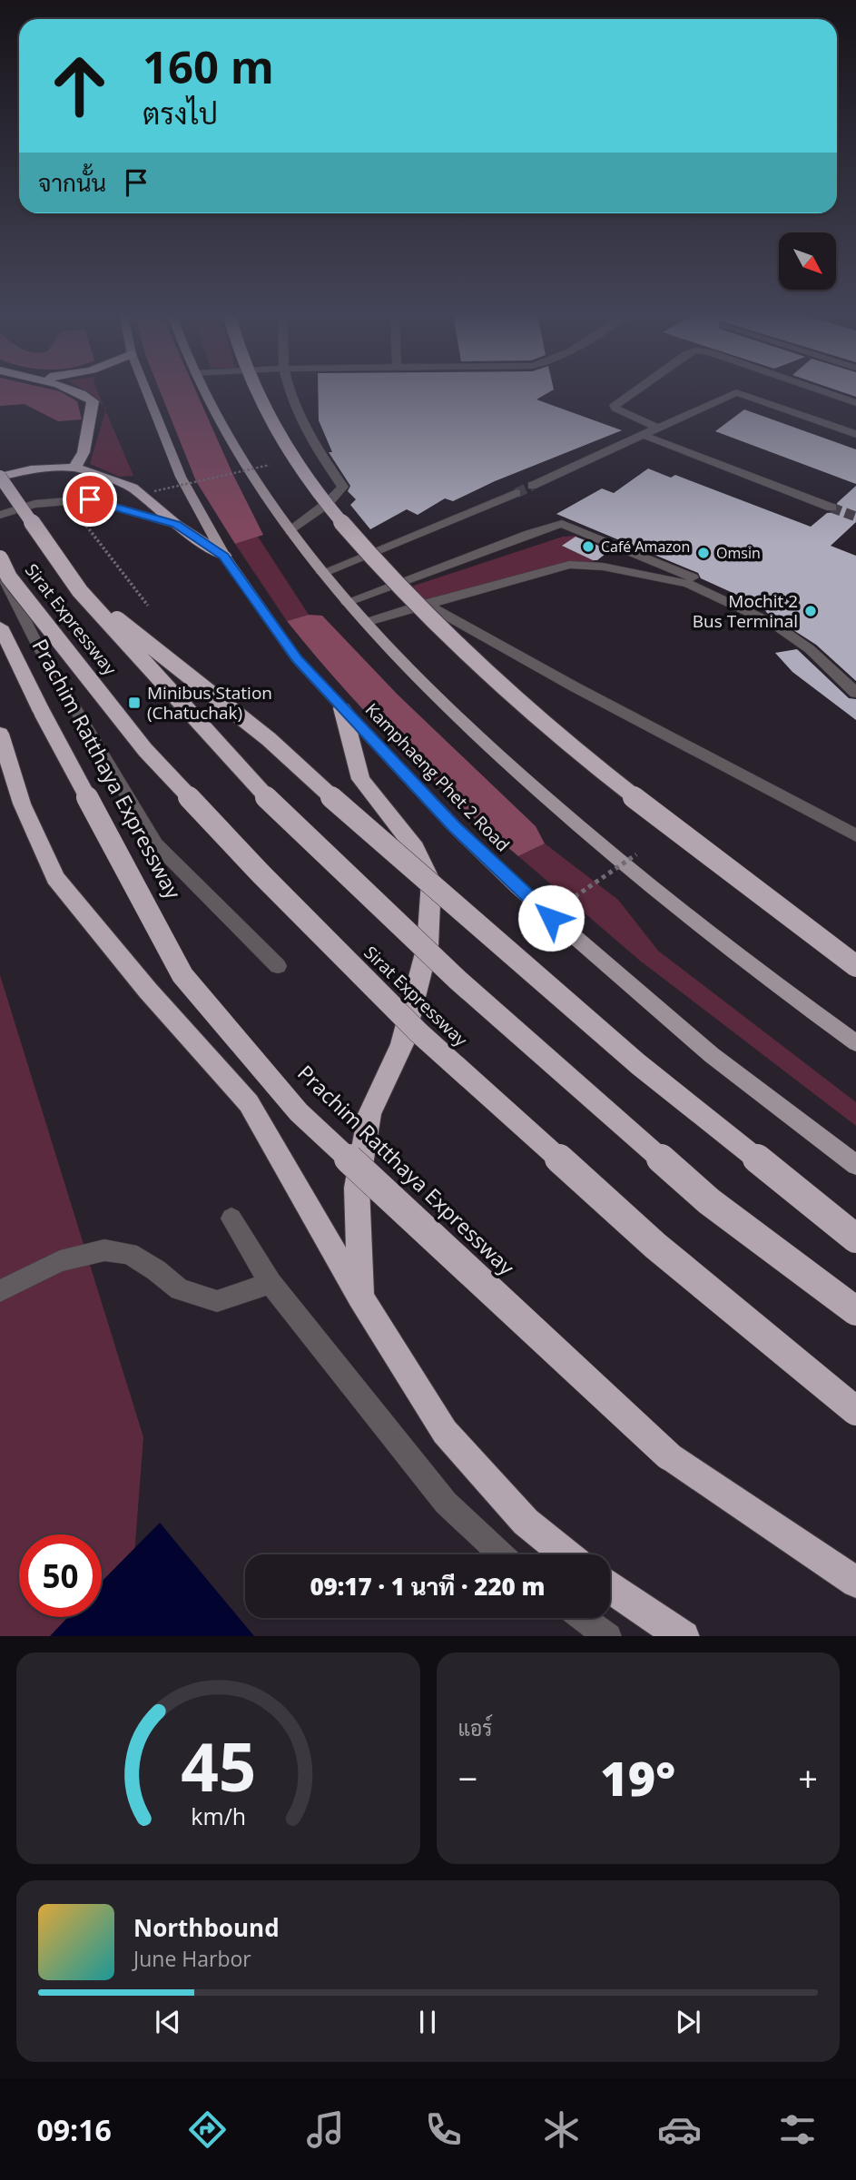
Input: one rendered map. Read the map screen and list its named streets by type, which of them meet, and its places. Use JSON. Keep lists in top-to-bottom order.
{
  "streets": {
    "highway": ["Sirat Expressway", "Prachim Ratthaya Expressway"],
    "main road": ["Kamphaeng Phet 2 Road"]
  },
  "places": {
    "other": ["Café Amazon", "Omsin", "Mochit 2 Bus Terminal"],
    "transit": ["Minibus Station (Chatuchak)"]
  },
  "north": "bottom right",
  "page": {
    "turn": ["160 m", "ตรงไป"],
    "then": "จากนั้น",
    "limit": "50",
    "trip": "09:17 · 1 นาที · 220 m",
    "tile": "แอร์",
    "heat": ["−", "19°", "+"],
    "song": ["Northbound", "June Harbor"],
    "tabs": "09:16",
    "gauge": ["45", "km/h"]
  }
}
